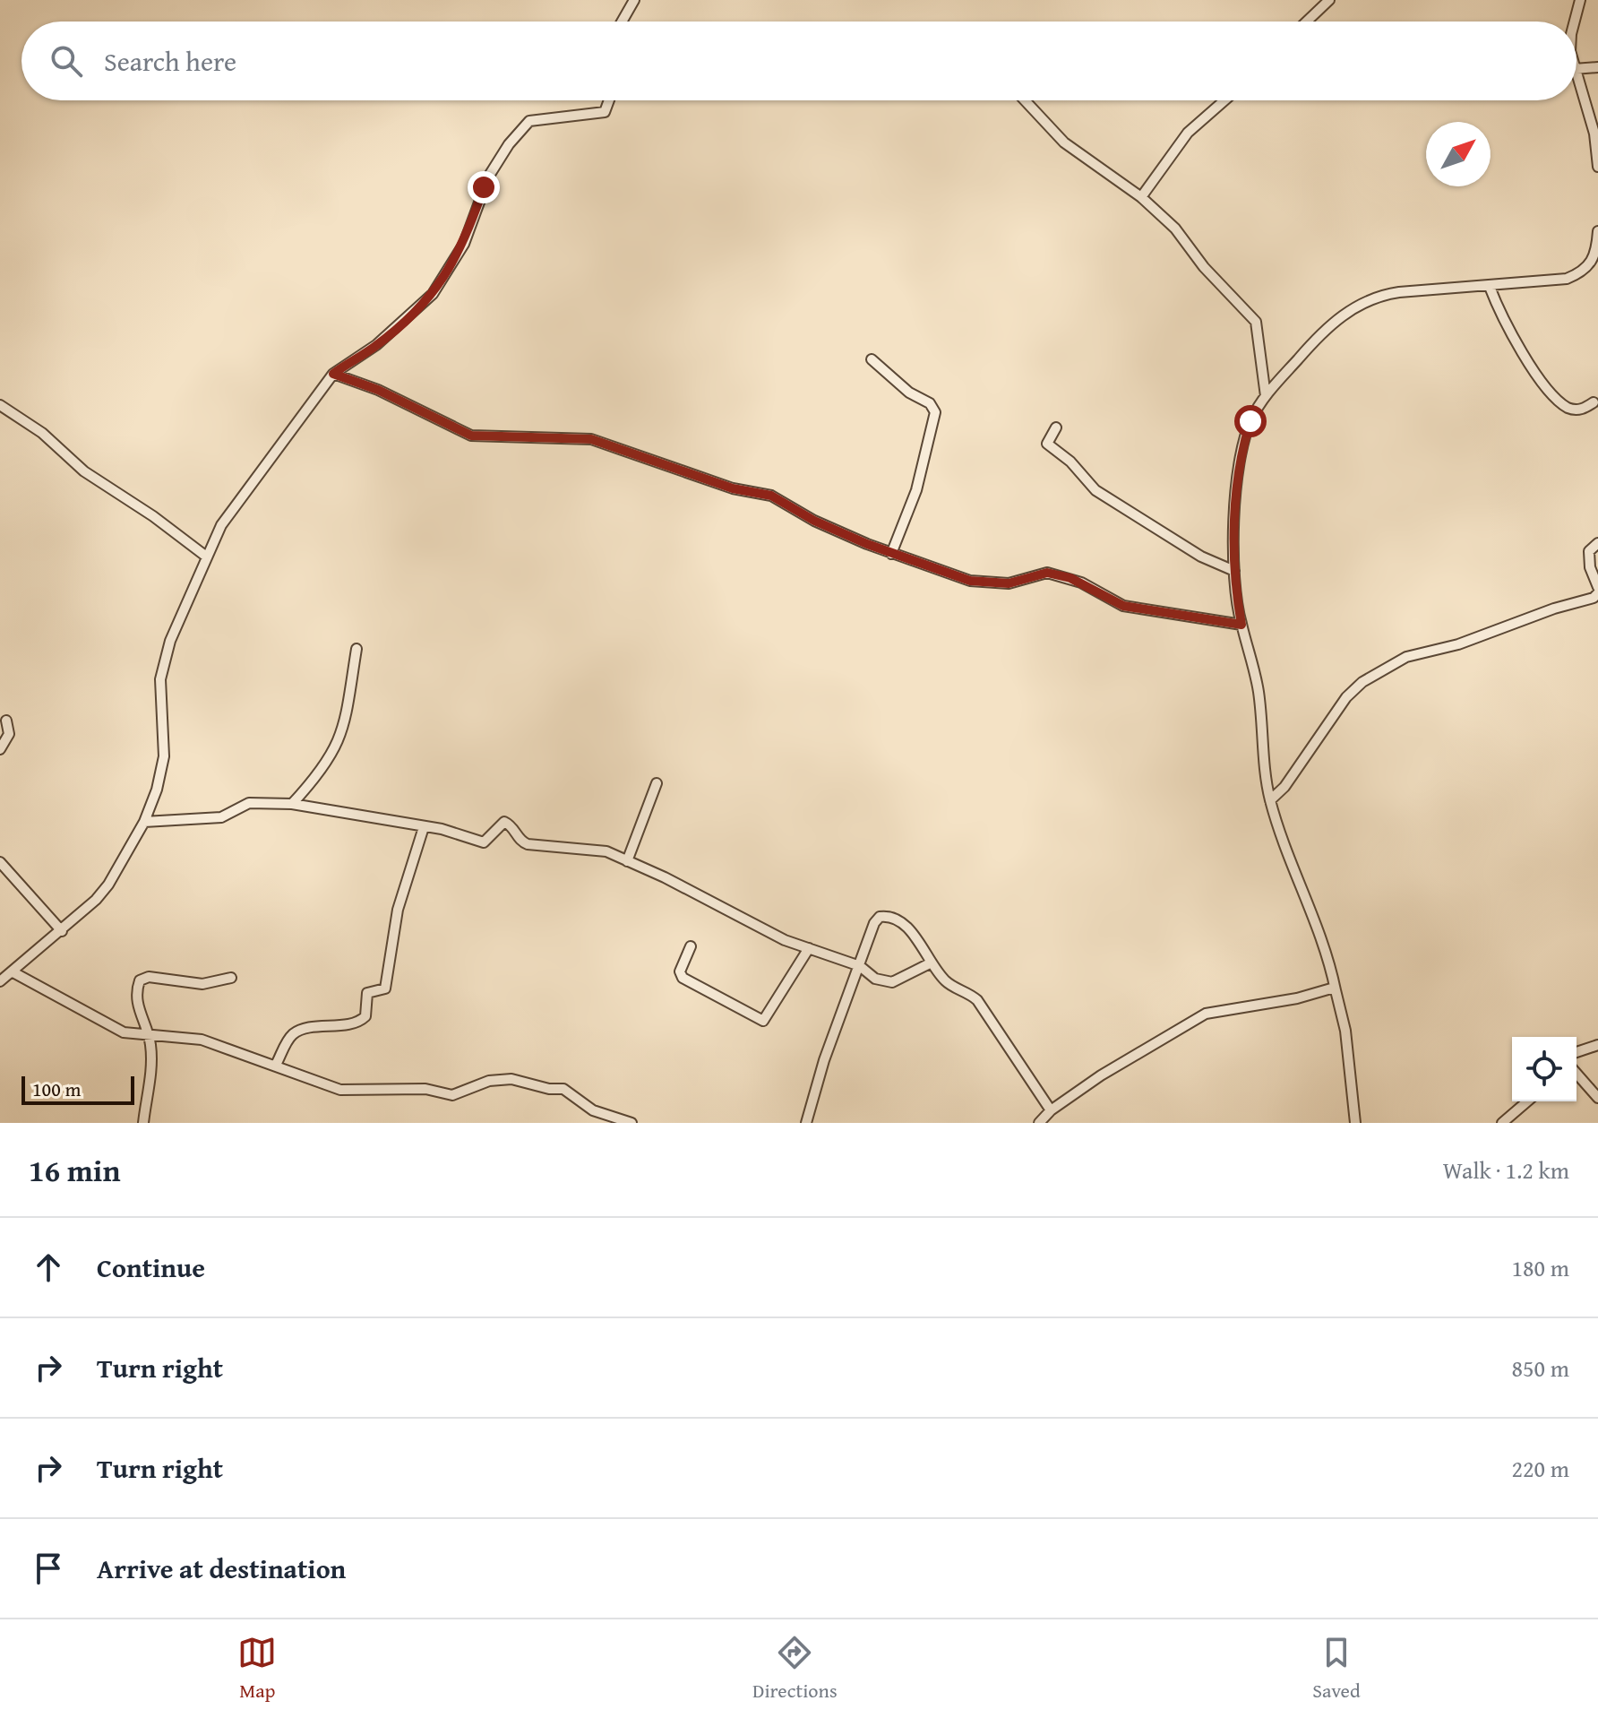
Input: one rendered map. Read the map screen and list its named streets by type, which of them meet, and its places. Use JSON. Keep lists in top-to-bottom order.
{
  "scale_bar": "100 m",
  "north": "top right",
  "page": {
    "search": "Search here",
    "scale": "100 m",
    "heading": ["16 min", "Walk · 1.2 km"],
    "list": [
      ["Continue", "180 m"],
      ["Turn right", "850 m"],
      ["Turn right", "220 m"],
      "Arrive at destination"
    ],
    "nav": ["Map", "Directions", "Saved"]
  }
}
